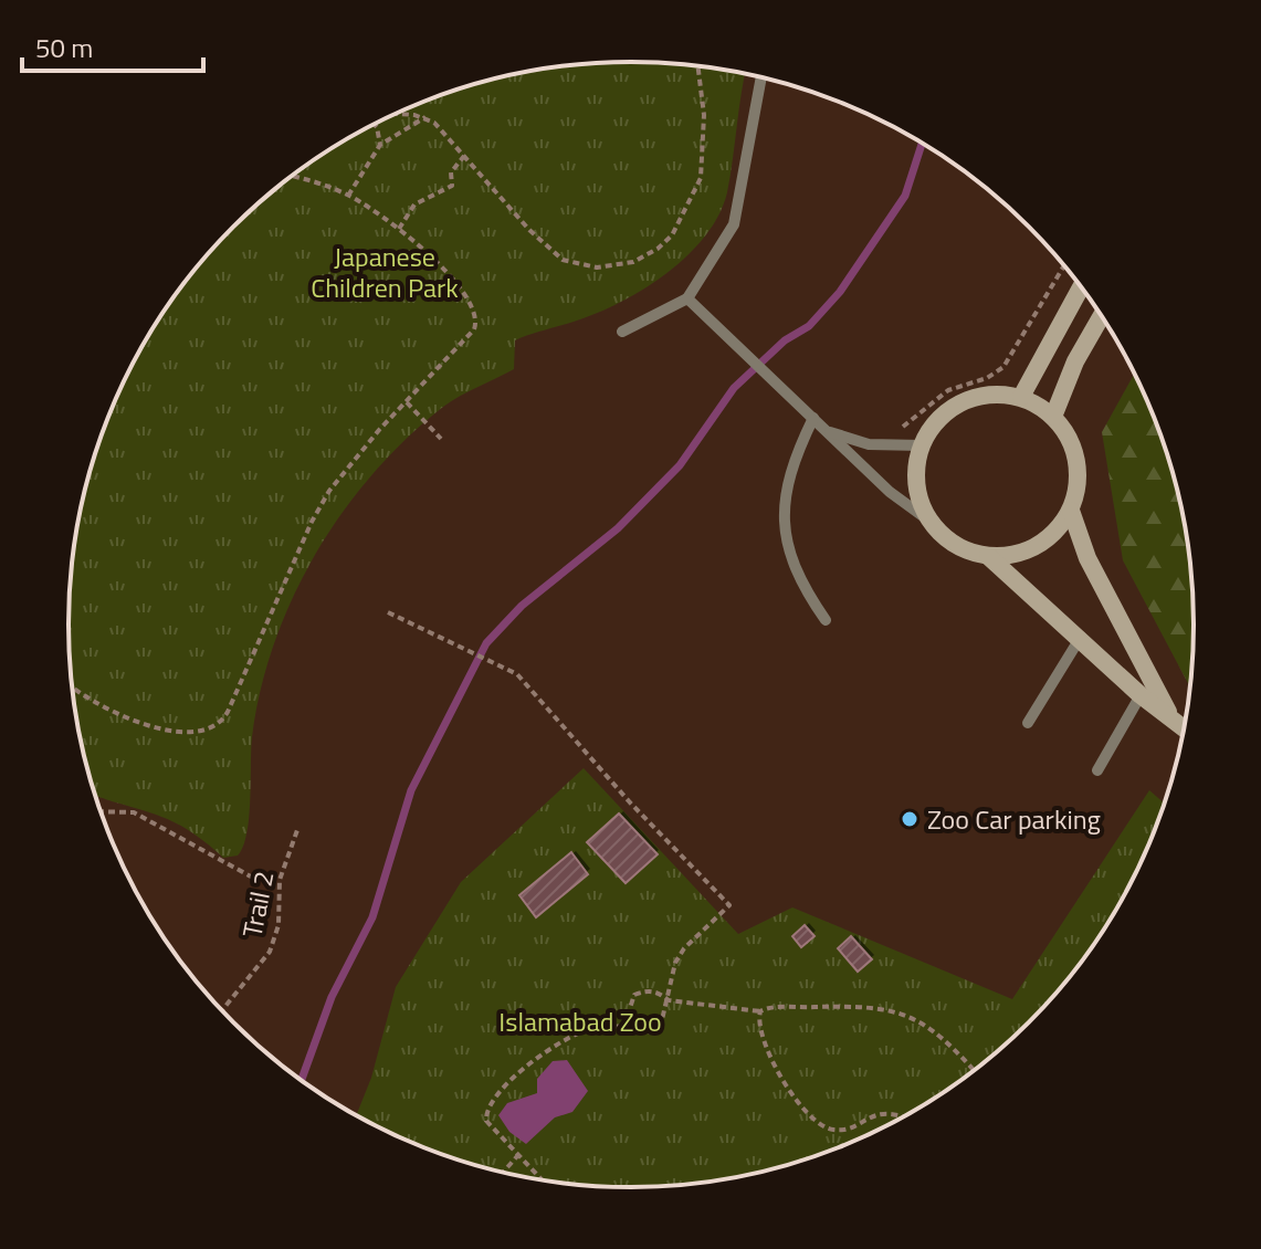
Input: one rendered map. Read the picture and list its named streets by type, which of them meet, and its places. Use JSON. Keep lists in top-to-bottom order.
{
  "streets": {
    "path": ["Trail 2"]
  },
  "parks": ["Japanese Children Park", "Islamabad Zoo"],
  "places": ["Zoo Car parking"],
  "scale_bar": "50 m"
}
